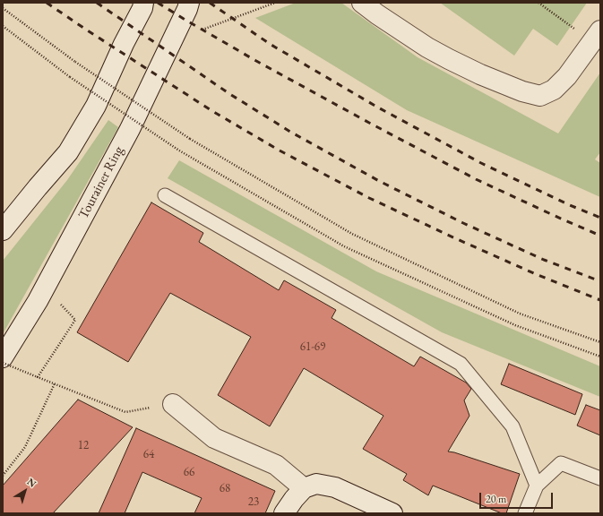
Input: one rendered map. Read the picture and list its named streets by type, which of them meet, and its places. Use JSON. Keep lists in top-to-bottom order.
{
  "streets": {
    "main road": ["Tourainer Ring"]
  },
  "house_numbers": [
    "61-69",
    "12",
    "64",
    "66",
    "68",
    "23"
  ],
  "scale_bar": "20 m",
  "north": "top right"
}
